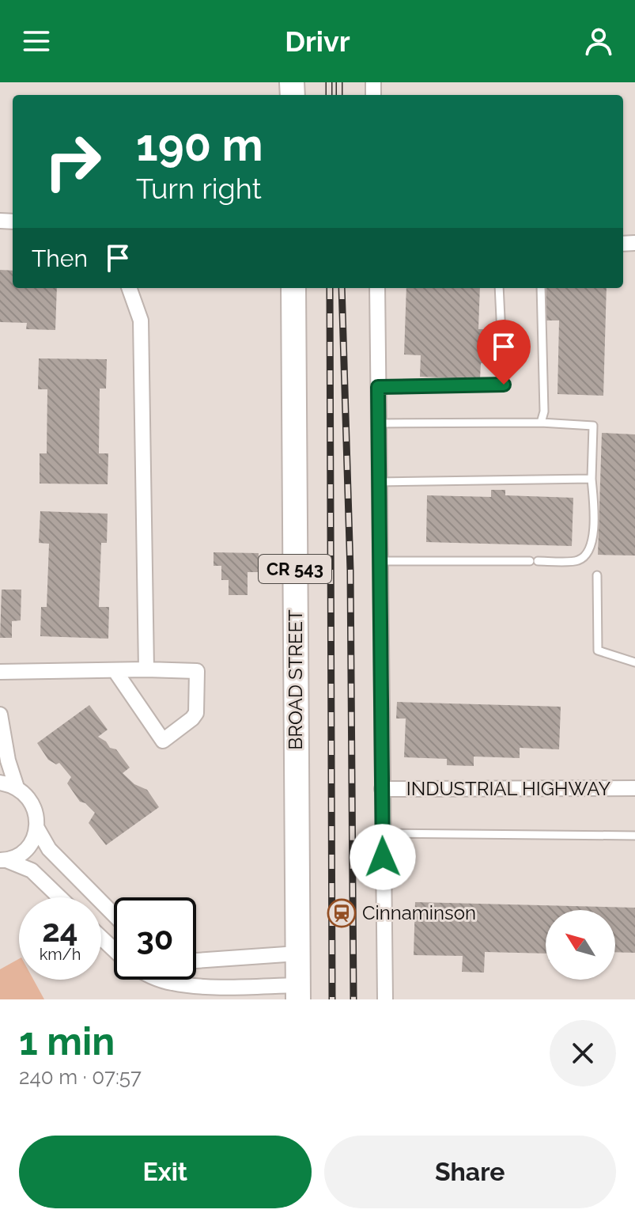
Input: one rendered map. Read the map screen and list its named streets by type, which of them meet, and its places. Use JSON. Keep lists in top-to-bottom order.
{
  "streets": {
    "main road": ["CR 543", "BROAD STREET"],
    "street": ["INDUSTRIAL HIGHWAY"]
  },
  "places": {
    "station": ["Cinnaminson"]
  },
  "north": "top left",
  "page": {
    "header": "Drivr",
    "turn": ["190 m", "Turn right"],
    "then": "Then",
    "speed": "24 km/h",
    "limit": "30",
    "heading": ["1 min", "240 m · 07:57"],
    "buttons": ["Exit", "Share"]
  }
}
